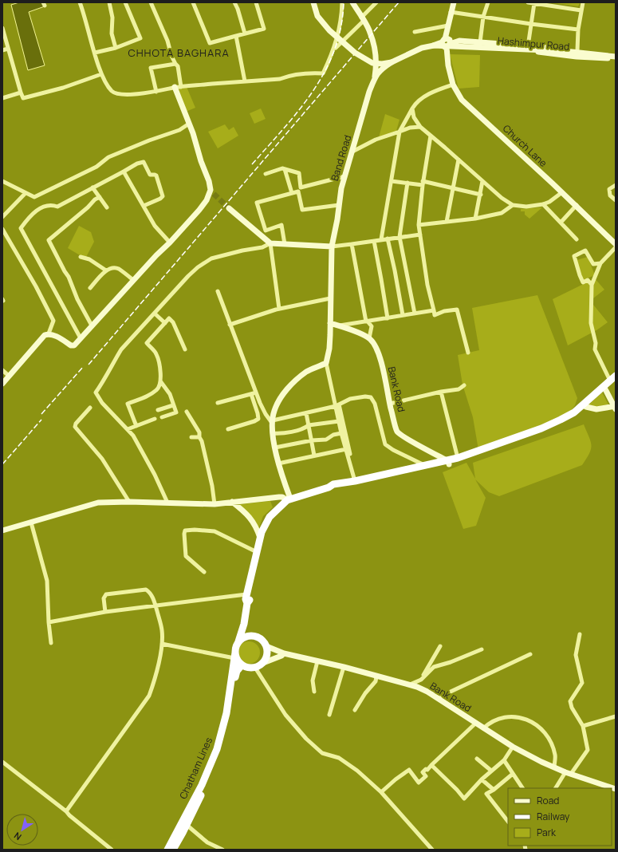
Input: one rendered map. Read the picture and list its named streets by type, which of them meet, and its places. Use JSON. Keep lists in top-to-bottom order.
{
  "streets": {
    "highway": ["Chatham Lines"],
    "street": [
      "Hashimpur Road",
      "Church Lane",
      "Band Road",
      "Bank Road"
    ]
  },
  "crossings": [
    ["Hashimpur Road", "Church Lane"],
    ["Bank Road", "Chatham Lines"]
  ],
  "districts": ["CHHOTA BAGHARA"],
  "legend": ["Road", "Railway", "Park"],
  "north": "bottom left"
}
